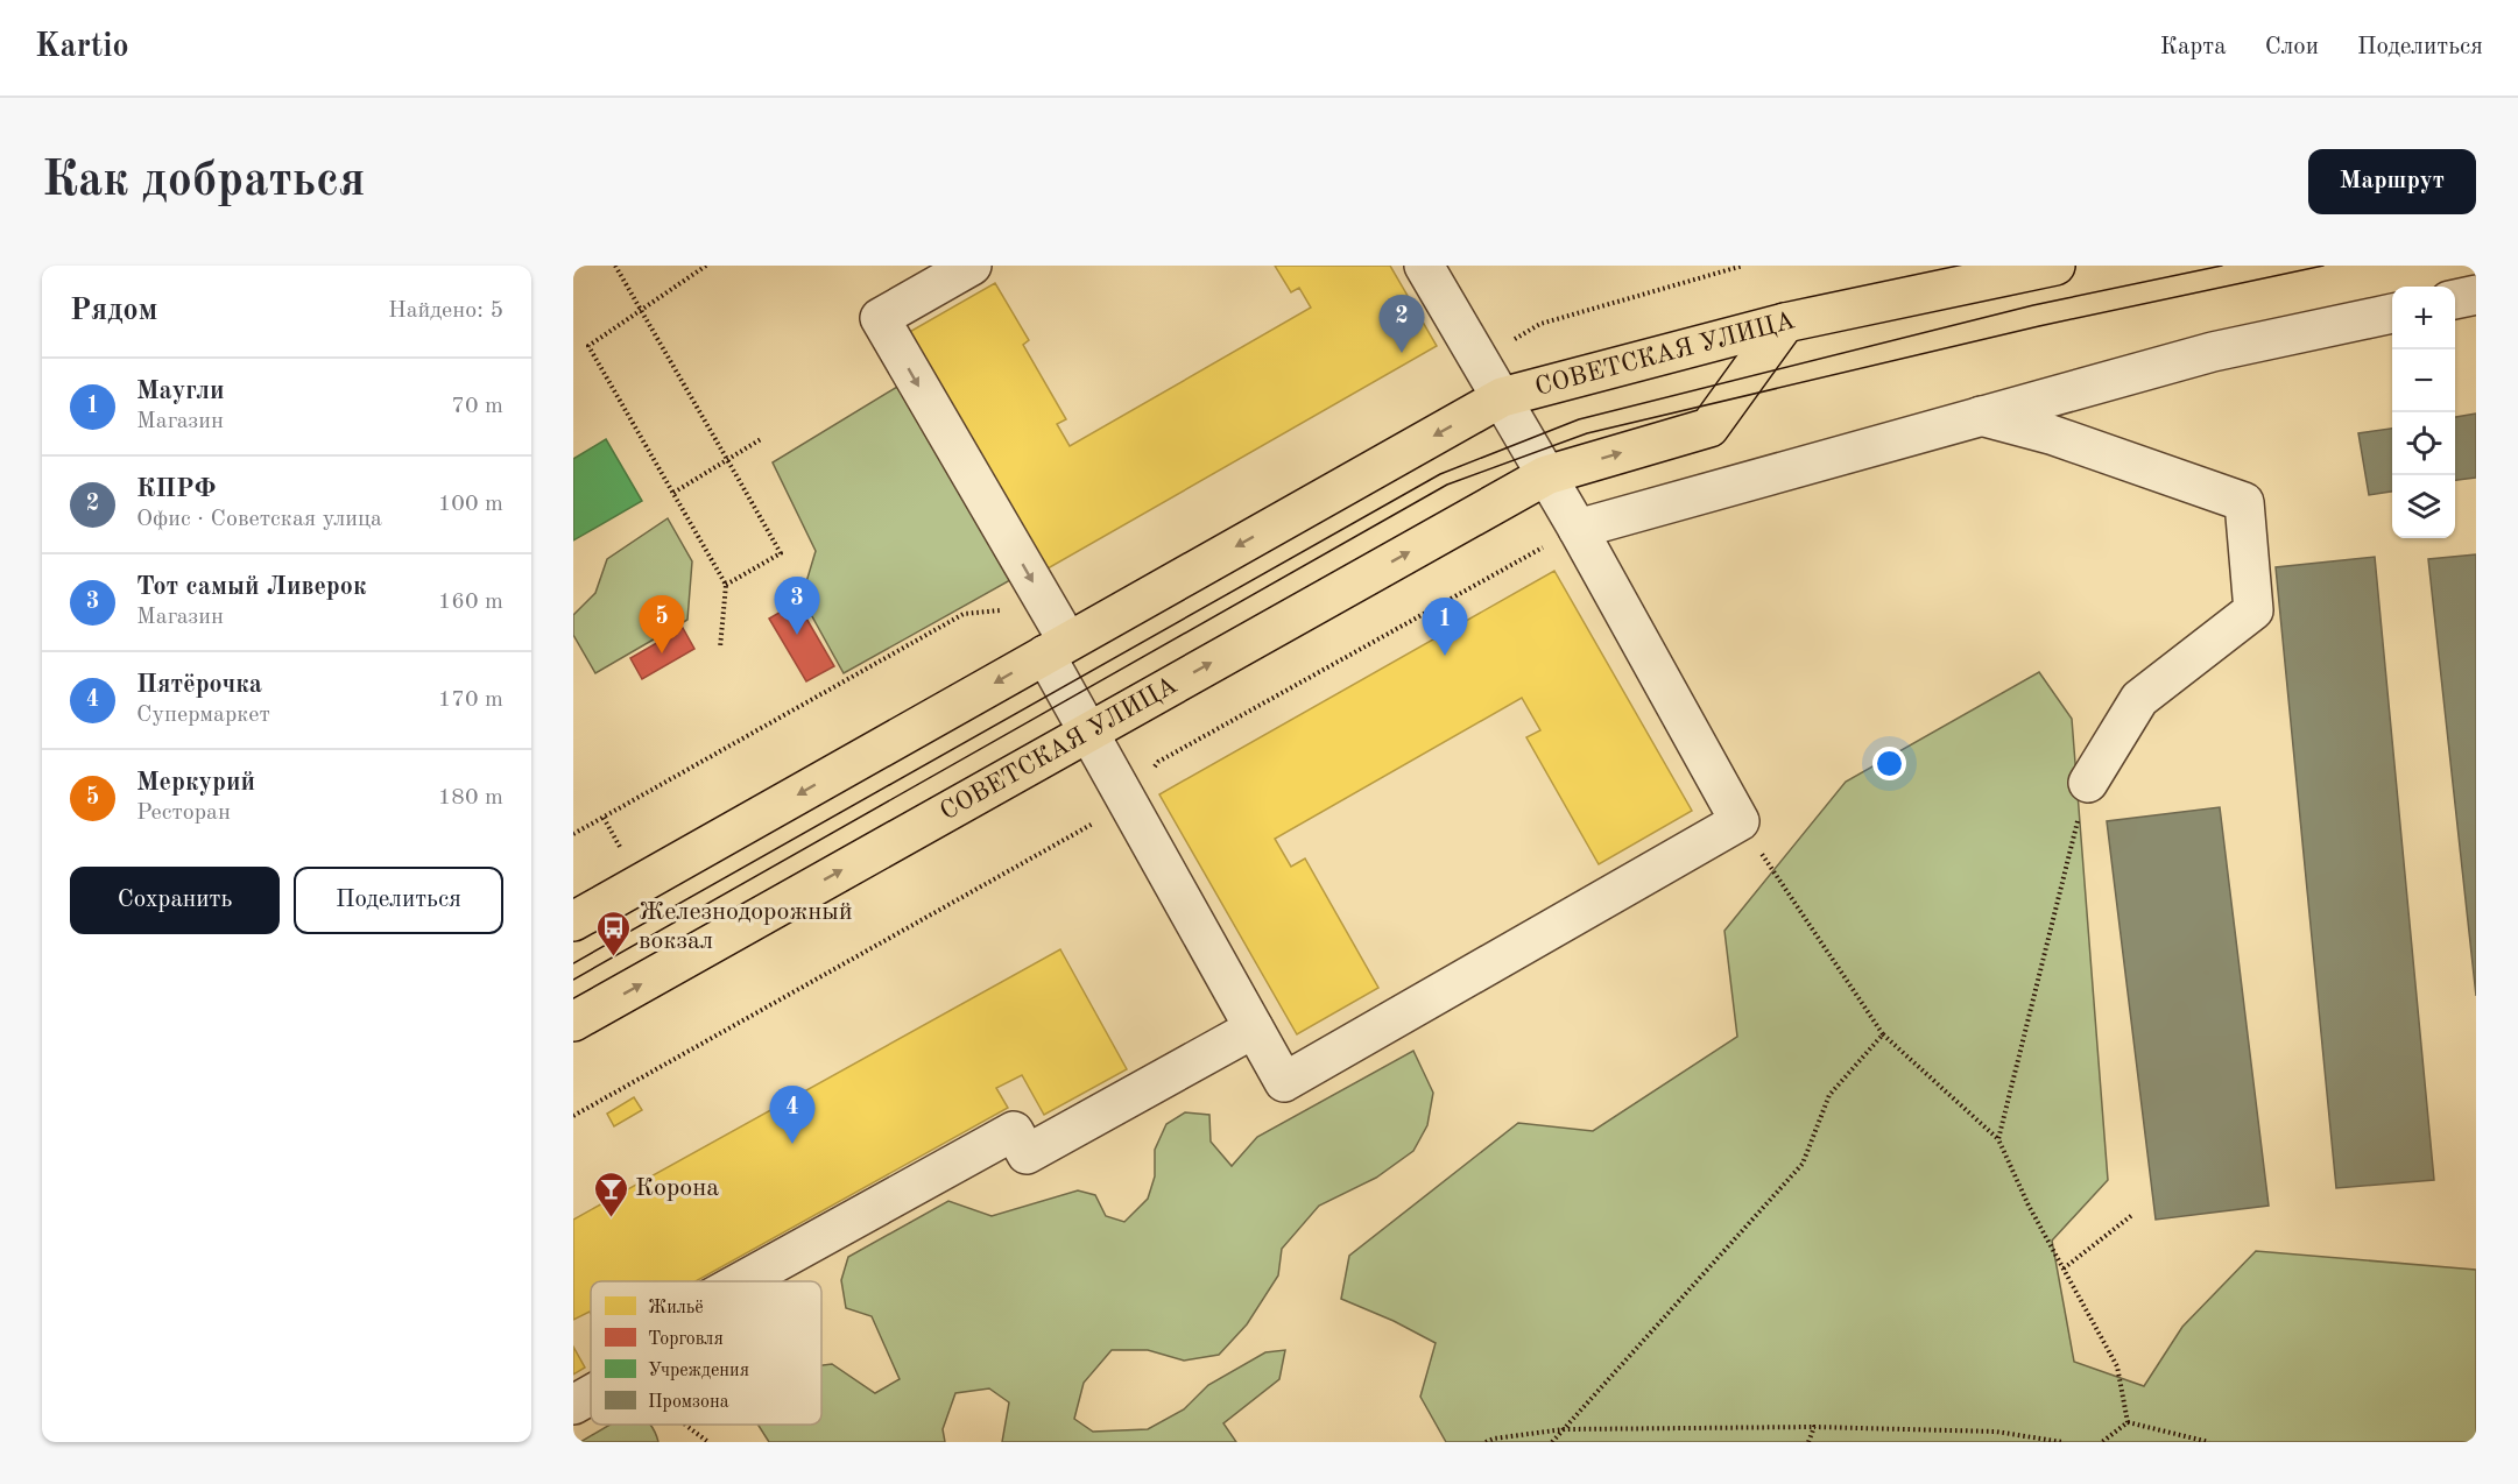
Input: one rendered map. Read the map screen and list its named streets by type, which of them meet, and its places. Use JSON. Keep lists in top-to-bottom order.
{
  "streets": {
    "main road": ["СОВЕТСКАЯ УЛИЦА"]
  },
  "places": {
    "bus stop": ["Железнодорожный вокзал"],
    "bar": ["Корона"]
  },
  "legend": [
    "Жильё",
    "Торговля",
    "Учреждения",
    "Промзона"
  ],
  "page": {
    "header": "Kartio",
    "nav": ["Карта", "Слои", "Поделиться"],
    "buttons": [
      "Маршрут",
      ["Сохранить", "Поделиться"]
    ],
    "title": "Как добраться",
    "heading": ["Рядом", "Найдено: 5"],
    "map_buttons": ["+", "−"],
    "pins": [
      "2",
      "3",
      "5",
      "1",
      "4"
    ],
    "list": [
      {
        "mark": "1",
        "name": "Маугли",
        "note": "Магазин",
        "value": "70 m"
      },
      {
        "mark": "2",
        "name": "КПРФ",
        "note": "Офис · Советская улица",
        "value": "100 m"
      },
      {
        "mark": "3",
        "name": "Тот самый Ливерок",
        "note": "Магазин",
        "value": "160 m"
      },
      {
        "mark": "4",
        "name": "Пятёрочка",
        "note": "Супермаркет",
        "value": "170 m"
      },
      {
        "mark": "5",
        "name": "Меркурий",
        "note": "Ресторан",
        "value": "180 m"
      }
    ]
  }
}
